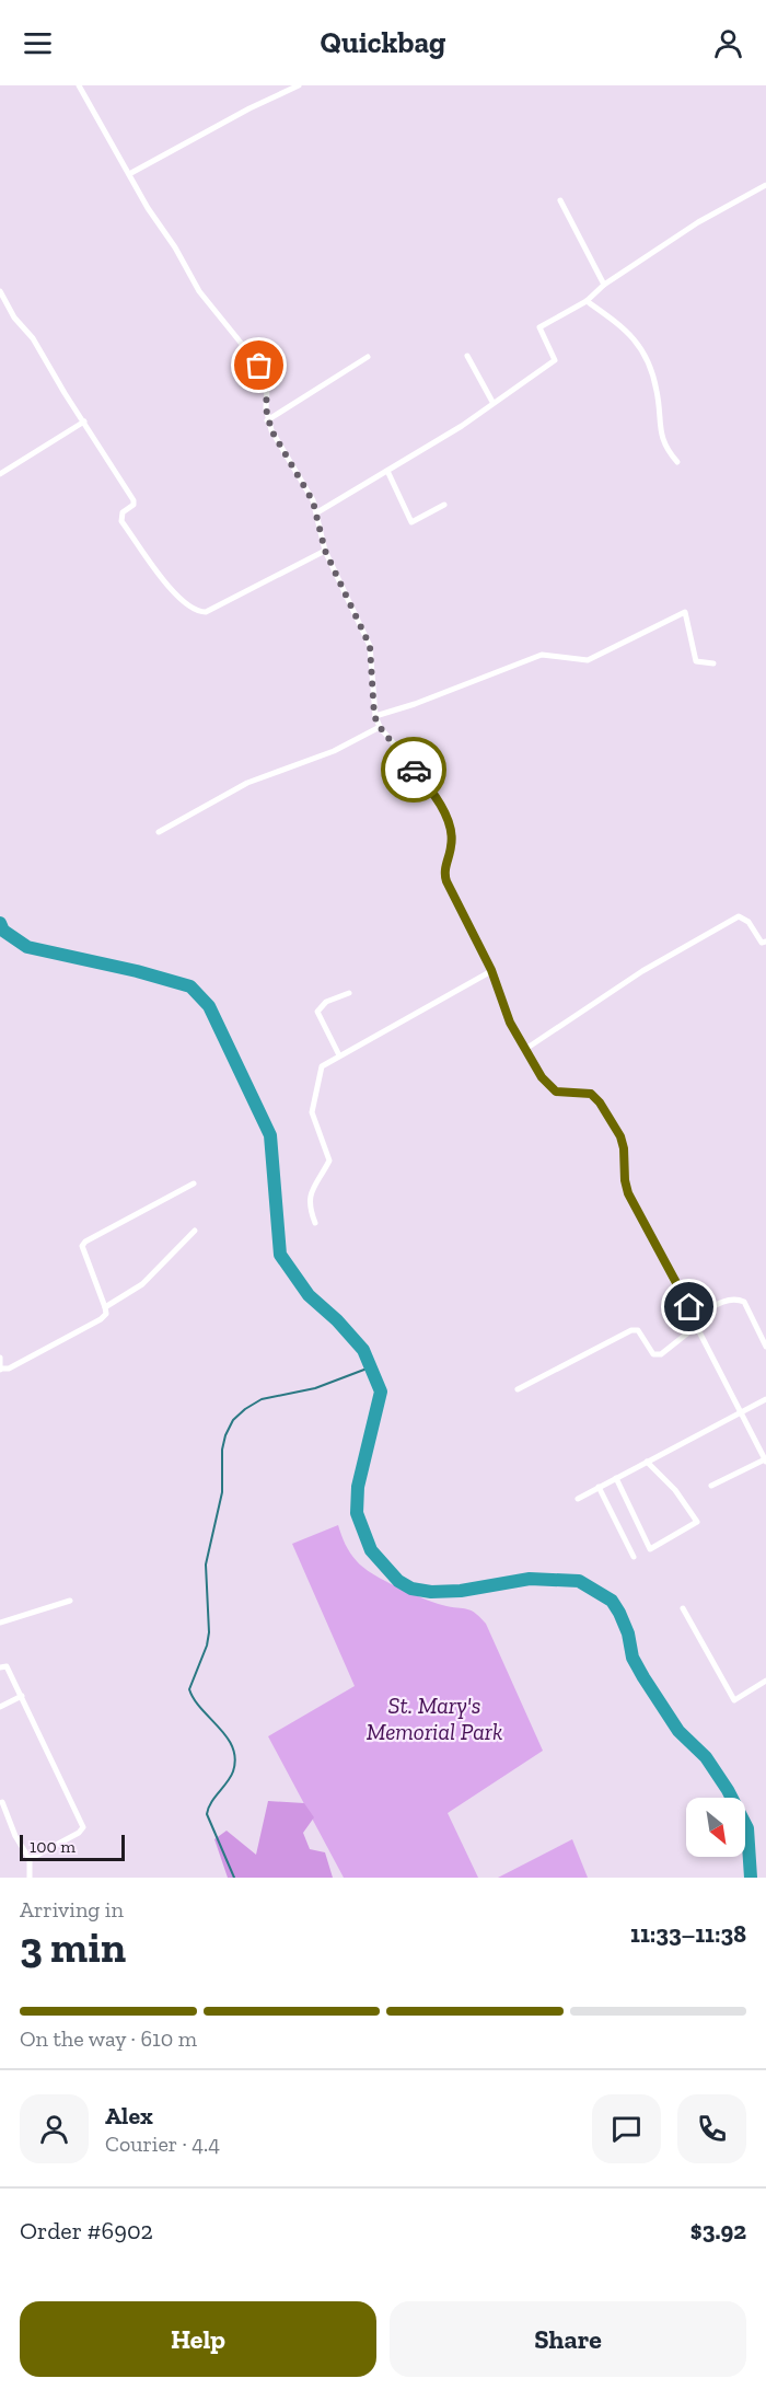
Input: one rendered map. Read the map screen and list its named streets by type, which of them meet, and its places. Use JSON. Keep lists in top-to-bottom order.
{
  "parks": ["St. Mary's Memorial Park"],
  "scale_bar": "100 m",
  "north": "bottom right",
  "page": {
    "header": "Quickbag",
    "scale": "100 m",
    "heading": ["3 min", "Arriving in", "11:33–11:38"],
    "panel": [
      "Alex",
      "Courier · 4.4",
      "Order #6902",
      "$3.92"
    ],
    "bar": "On the way · 610 m",
    "buttons": ["Help", "Share"]
  }
}
